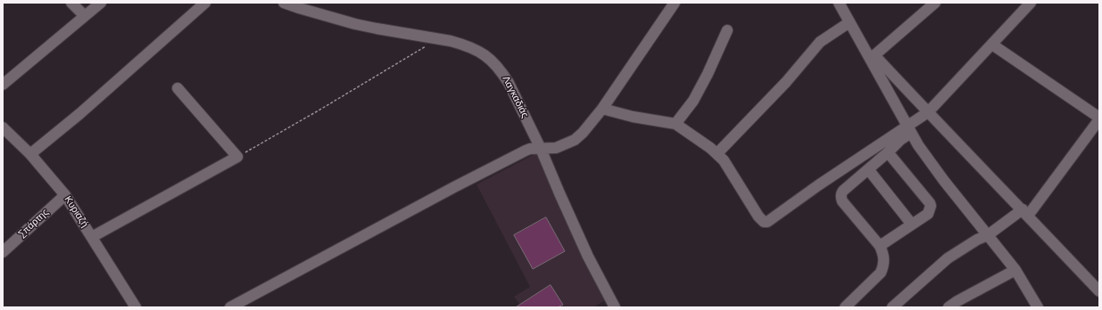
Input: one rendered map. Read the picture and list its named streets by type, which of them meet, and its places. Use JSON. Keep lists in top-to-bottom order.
{
  "streets": {
    "street": ["Λαγκαδιάς", "Κυριαζή", "Σπάρτης"]
  },
  "crossings": [
    ["Κυριαζή", "Σπάρτης"]
  ]
}
